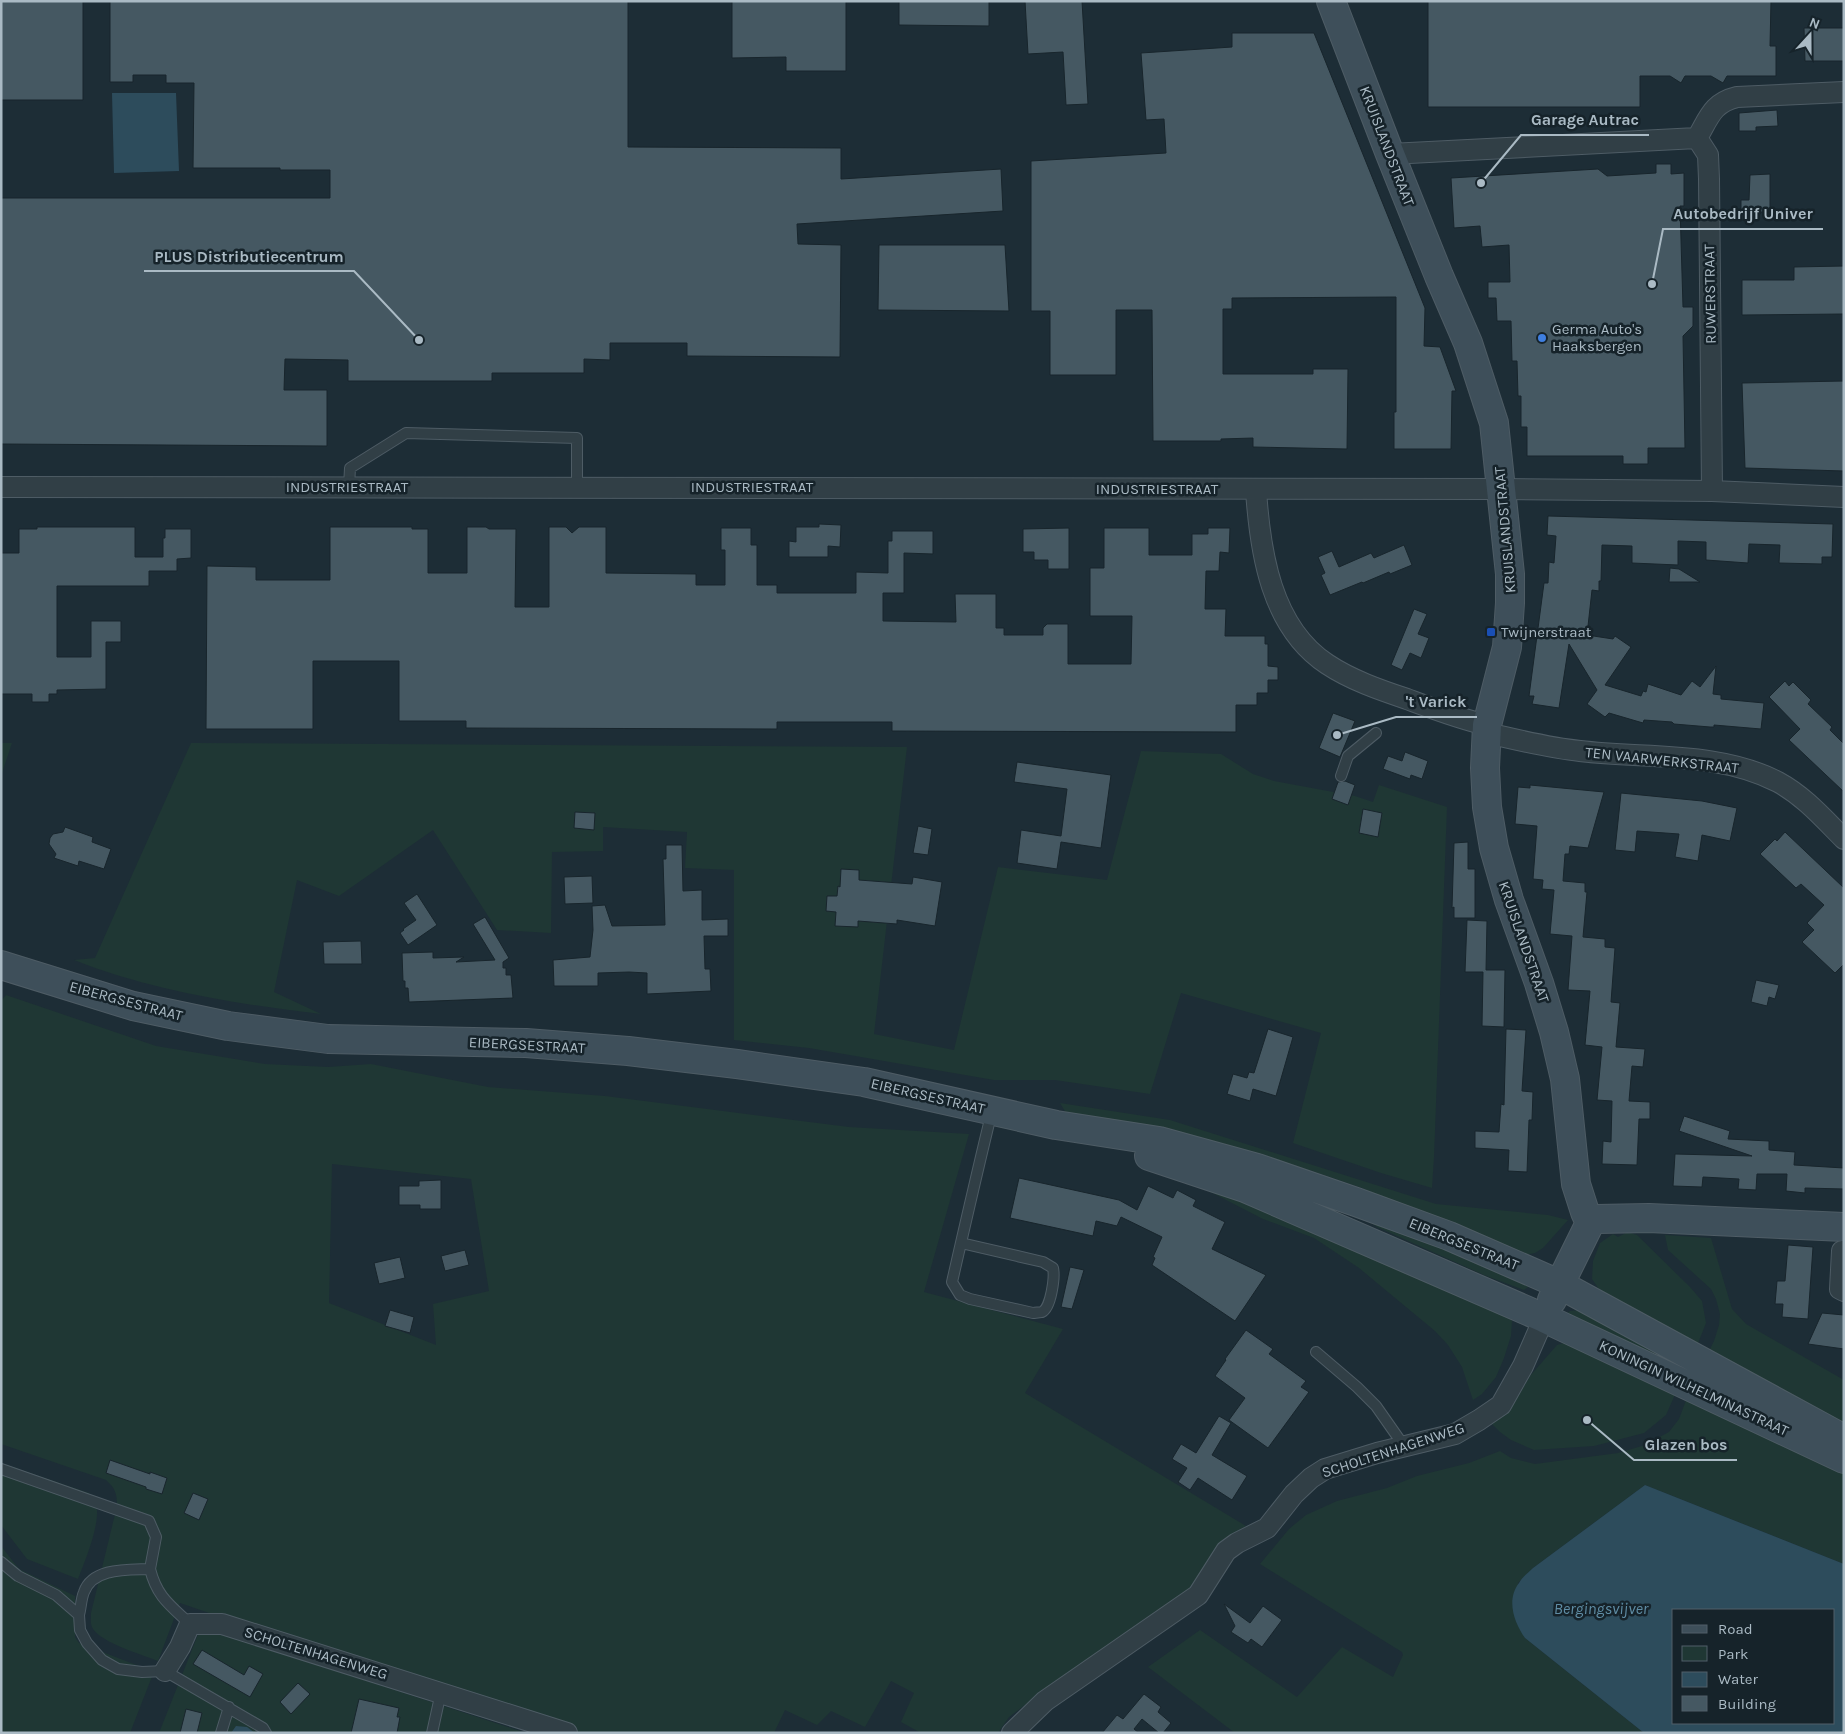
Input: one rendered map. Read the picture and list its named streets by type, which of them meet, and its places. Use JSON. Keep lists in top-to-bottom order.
{
  "streets": {
    "main road": ["KRUISLANDSTRAAT", "EIBERGSESTRAAT", "KONINGIN WILHELMINASTRAAT"],
    "street": [
      "RUWERSTRAAT",
      "INDUSTRIESTRAAT",
      "TEN VAARWERKSTRAAT",
      "SCHOLTENHAGENWEG"
    ]
  },
  "crossings": [
    ["KRUISLANDSTRAAT", "INDUSTRIESTRAAT"],
    ["KRUISLANDSTRAAT", "TEN VAARWERKSTRAAT"],
    ["INDUSTRIESTRAAT", "TEN VAARWERKSTRAAT"],
    ["EIBERGSESTRAAT", "KONINGIN WILHELMINASTRAAT"],
    ["EIBERGSESTRAAT", "SCHOLTENHAGENWEG"],
    ["KONINGIN WILHELMINASTRAAT", "SCHOLTENHAGENWEG"]
  ],
  "water": ["Bergingsvijver"],
  "places": {
    "other": [
      "Garage Autrac",
      "Autobedrijf Univer",
      "Germa Auto's Haaksbergen",
      "PLUS Distributiecentrum",
      "'t Varick",
      "Glazen bos"
    ],
    "transit": ["Twijnerstraat"]
  },
  "legend": [
    "Road",
    "Park",
    "Water",
    "Building"
  ],
  "north": "top"
}
